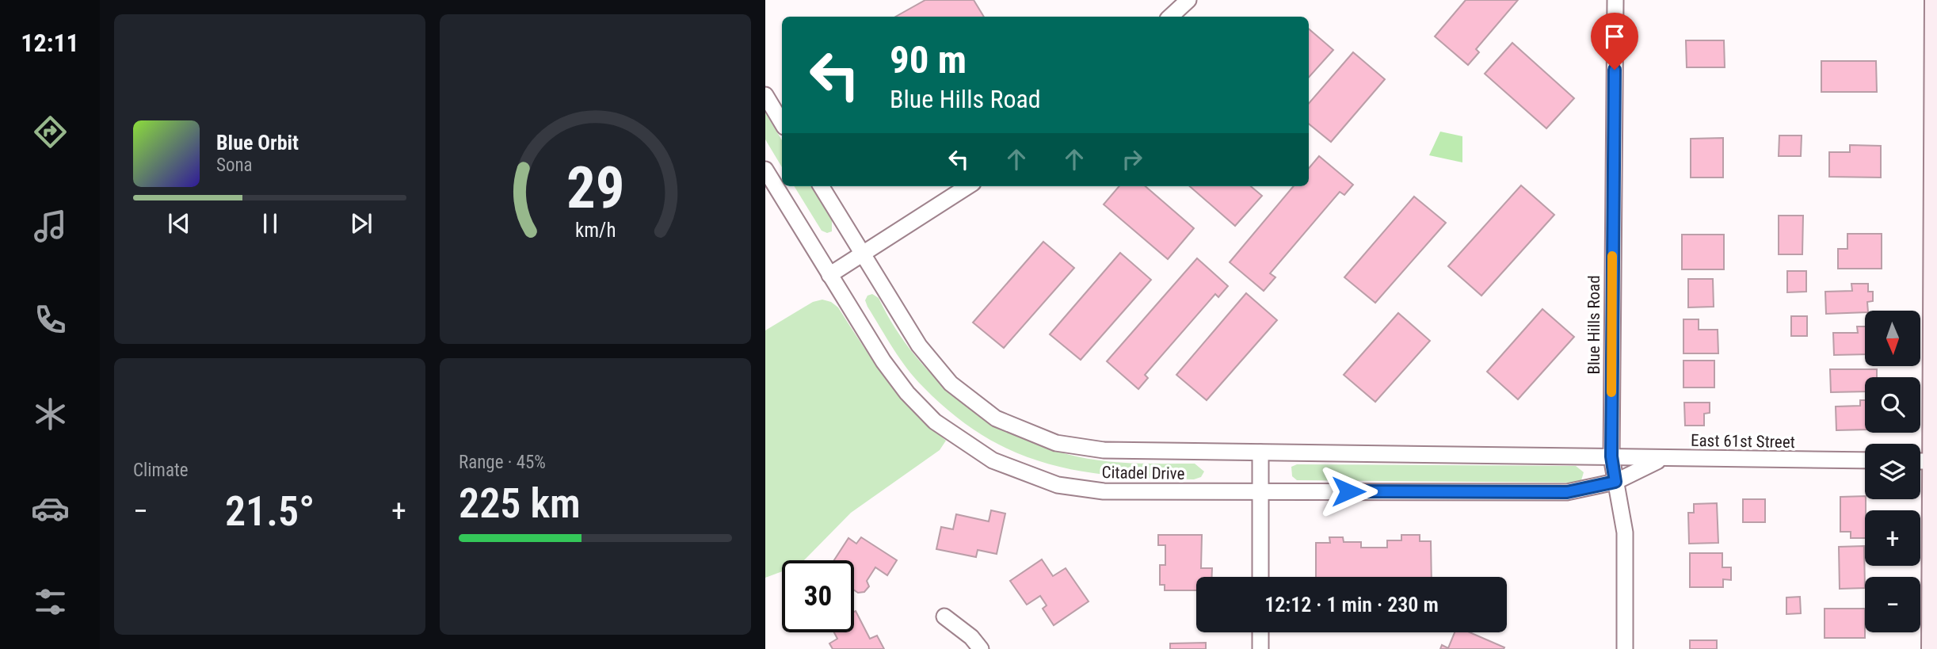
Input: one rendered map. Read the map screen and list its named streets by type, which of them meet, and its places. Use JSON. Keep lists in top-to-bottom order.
{
  "streets": {
    "street": ["Blue Hills Road", "East 61st Street", "Citadel Drive"]
  },
  "crossings": [
    ["Blue Hills Road", "East 61st Street"],
    ["Blue Hills Road", "Citadel Drive"],
    ["East 61st Street", "Citadel Drive"]
  ],
  "north": "bottom",
  "page": {
    "tabs": "12:11",
    "turn": ["90 m", "Blue Hills Road"],
    "song": ["Blue Orbit", "Sona"],
    "map_buttons": ["+", "−"],
    "tile": [
      "Climate",
      ["Range · 45%", "225 km"]
    ],
    "heat": ["−", "21.5°", "+"],
    "limit": "30",
    "trip": "12:12 · 1 min · 230 m",
    "gauge": ["29", "km/h"]
  }
}
